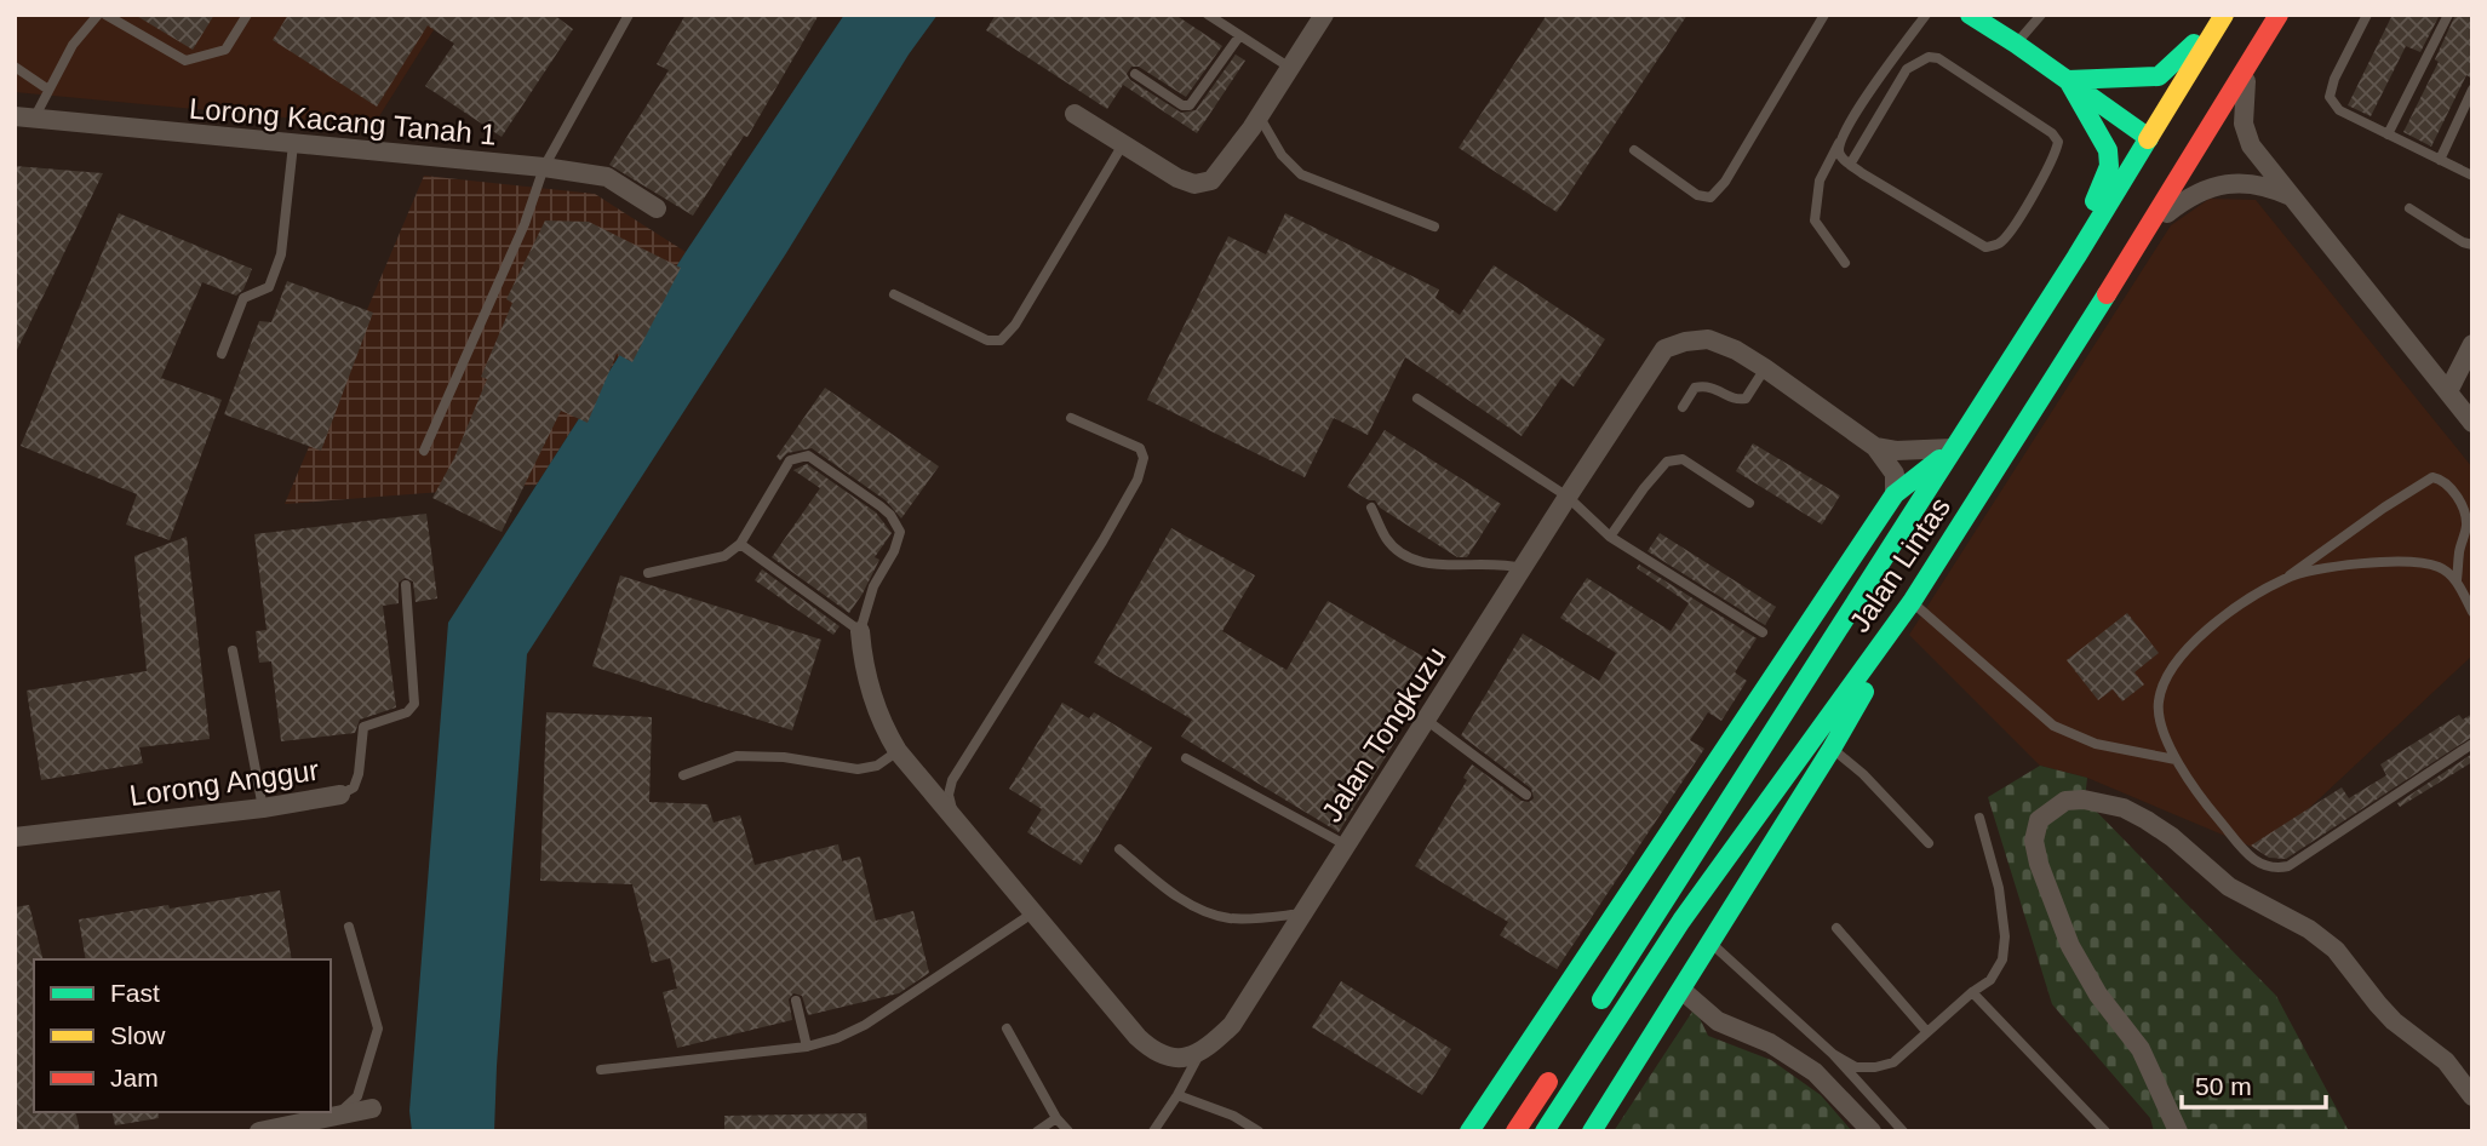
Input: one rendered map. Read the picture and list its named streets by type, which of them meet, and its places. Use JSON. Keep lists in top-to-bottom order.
{
  "streets": {
    "main road": ["Jalan Lintas"],
    "street": ["Lorong Kacang Tanah 1", "Jalan Tongkuzu", "Lorong Anggur"]
  },
  "crossings": [
    ["Jalan Lintas", "Jalan Tongkuzu"]
  ],
  "legend": ["Fast", "Slow", "Jam"],
  "scale_bar": "50 m"
}
